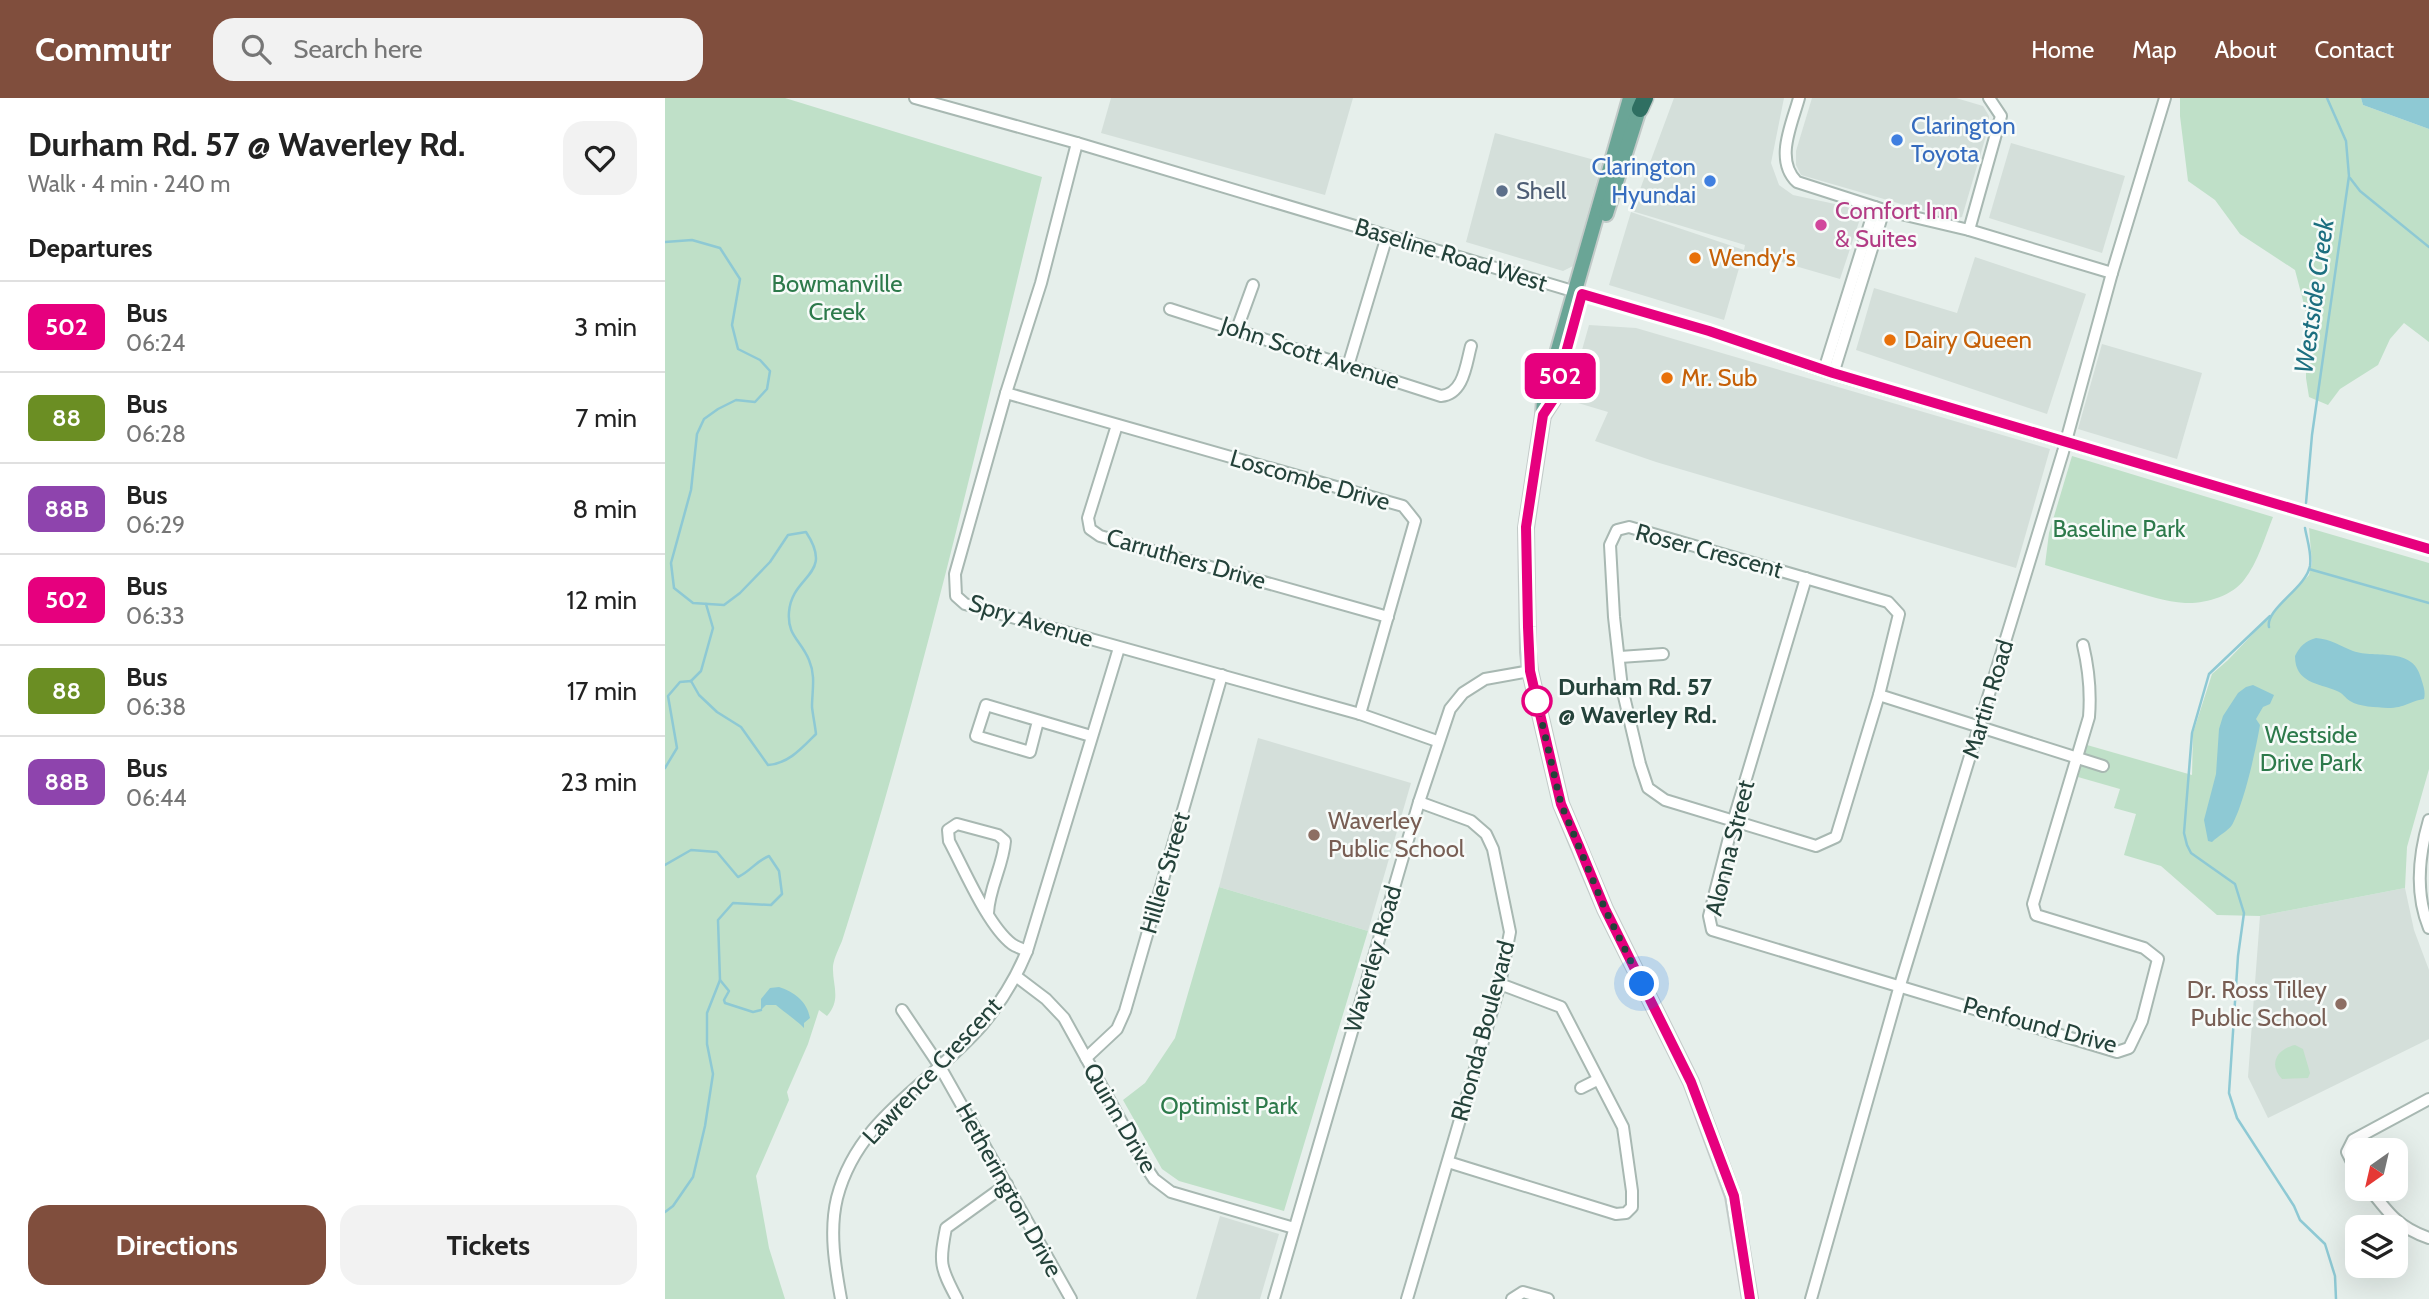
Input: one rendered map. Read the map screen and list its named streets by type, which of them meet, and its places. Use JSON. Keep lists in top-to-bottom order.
{
  "streets": {
    "street": [
      "Baseline Road West",
      "John Scott Avenue",
      "Loscombe Drive",
      "Roser Crescent",
      "Carruthers Drive",
      "Spry Avenue",
      "Martin Road",
      "Alonna Street",
      "Hillier Street",
      "Waverley Road",
      "Penfound Drive",
      "Rhonda Boulevard",
      "Lawrence Crescent",
      "Quinn Drive",
      "Hetherington Drive"
    ]
  },
  "crossings": [
    ["Baseline Road West", "Spry Avenue"],
    ["Baseline Road West", "Martin Road"],
    ["Loscombe Drive", "Carruthers Drive"],
    ["Loscombe Drive", "Spry Avenue"],
    ["Roser Crescent", "Alonna Street"],
    ["Spry Avenue", "Hillier Street"],
    ["Spry Avenue", "Waverley Road"],
    ["Spry Avenue", "Lawrence Crescent"],
    ["Martin Road", "Alonna Street"],
    ["Martin Road", "Penfound Drive"],
    ["Alonna Street", "Penfound Drive"],
    ["Hillier Street", "Quinn Drive"],
    ["Waverley Road", "Rhonda Boulevard"],
    ["Waverley Road", "Quinn Drive"],
    ["Lawrence Crescent", "Quinn Drive"],
    ["Lawrence Crescent", "Hetherington Drive"]
  ],
  "water": ["Westside Creek"],
  "parks": [
    "Bowmanville Creek",
    "Baseline Park",
    "Westside Drive Park",
    "Optimist Park"
  ],
  "places": [
    "Clarington Toyota",
    "Clarington Hyundai",
    "Shell",
    "Comfort Inn & Suites",
    "Wendy's",
    "Dairy Queen",
    "Mr. Sub",
    "Durham Rd. 57 @ Waverley Rd.",
    "Waverley Public School",
    "Dr. Ross Tilley Public School"
  ],
  "lines": ["bus line 502"],
  "north": "bottom left",
  "page": {
    "header": "Commutr",
    "search": "Search here",
    "nav": [
      "Home",
      "Map",
      "About",
      "Contact"
    ],
    "heading": [
      ["Durham Rd. 57 @ Waverley Rd.", "Walk · 4 min · 240 m"],
      "Departures"
    ],
    "on_map": "502",
    "list": [
      {
        "mark": "502",
        "name": "Bus",
        "note": "06:24",
        "value": "3 min"
      },
      {
        "mark": "88",
        "name": "Bus",
        "note": "06:28",
        "value": "7 min"
      },
      {
        "mark": "88B",
        "name": "Bus",
        "note": "06:29",
        "value": "8 min"
      },
      {
        "mark": "502",
        "name": "Bus",
        "note": "06:33",
        "value": "12 min"
      },
      {
        "mark": "88",
        "name": "Bus",
        "note": "06:38",
        "value": "17 min"
      },
      {
        "mark": "88B",
        "name": "Bus",
        "note": "06:44",
        "value": "23 min"
      }
    ],
    "buttons": ["Directions", "Tickets"]
  }
}
